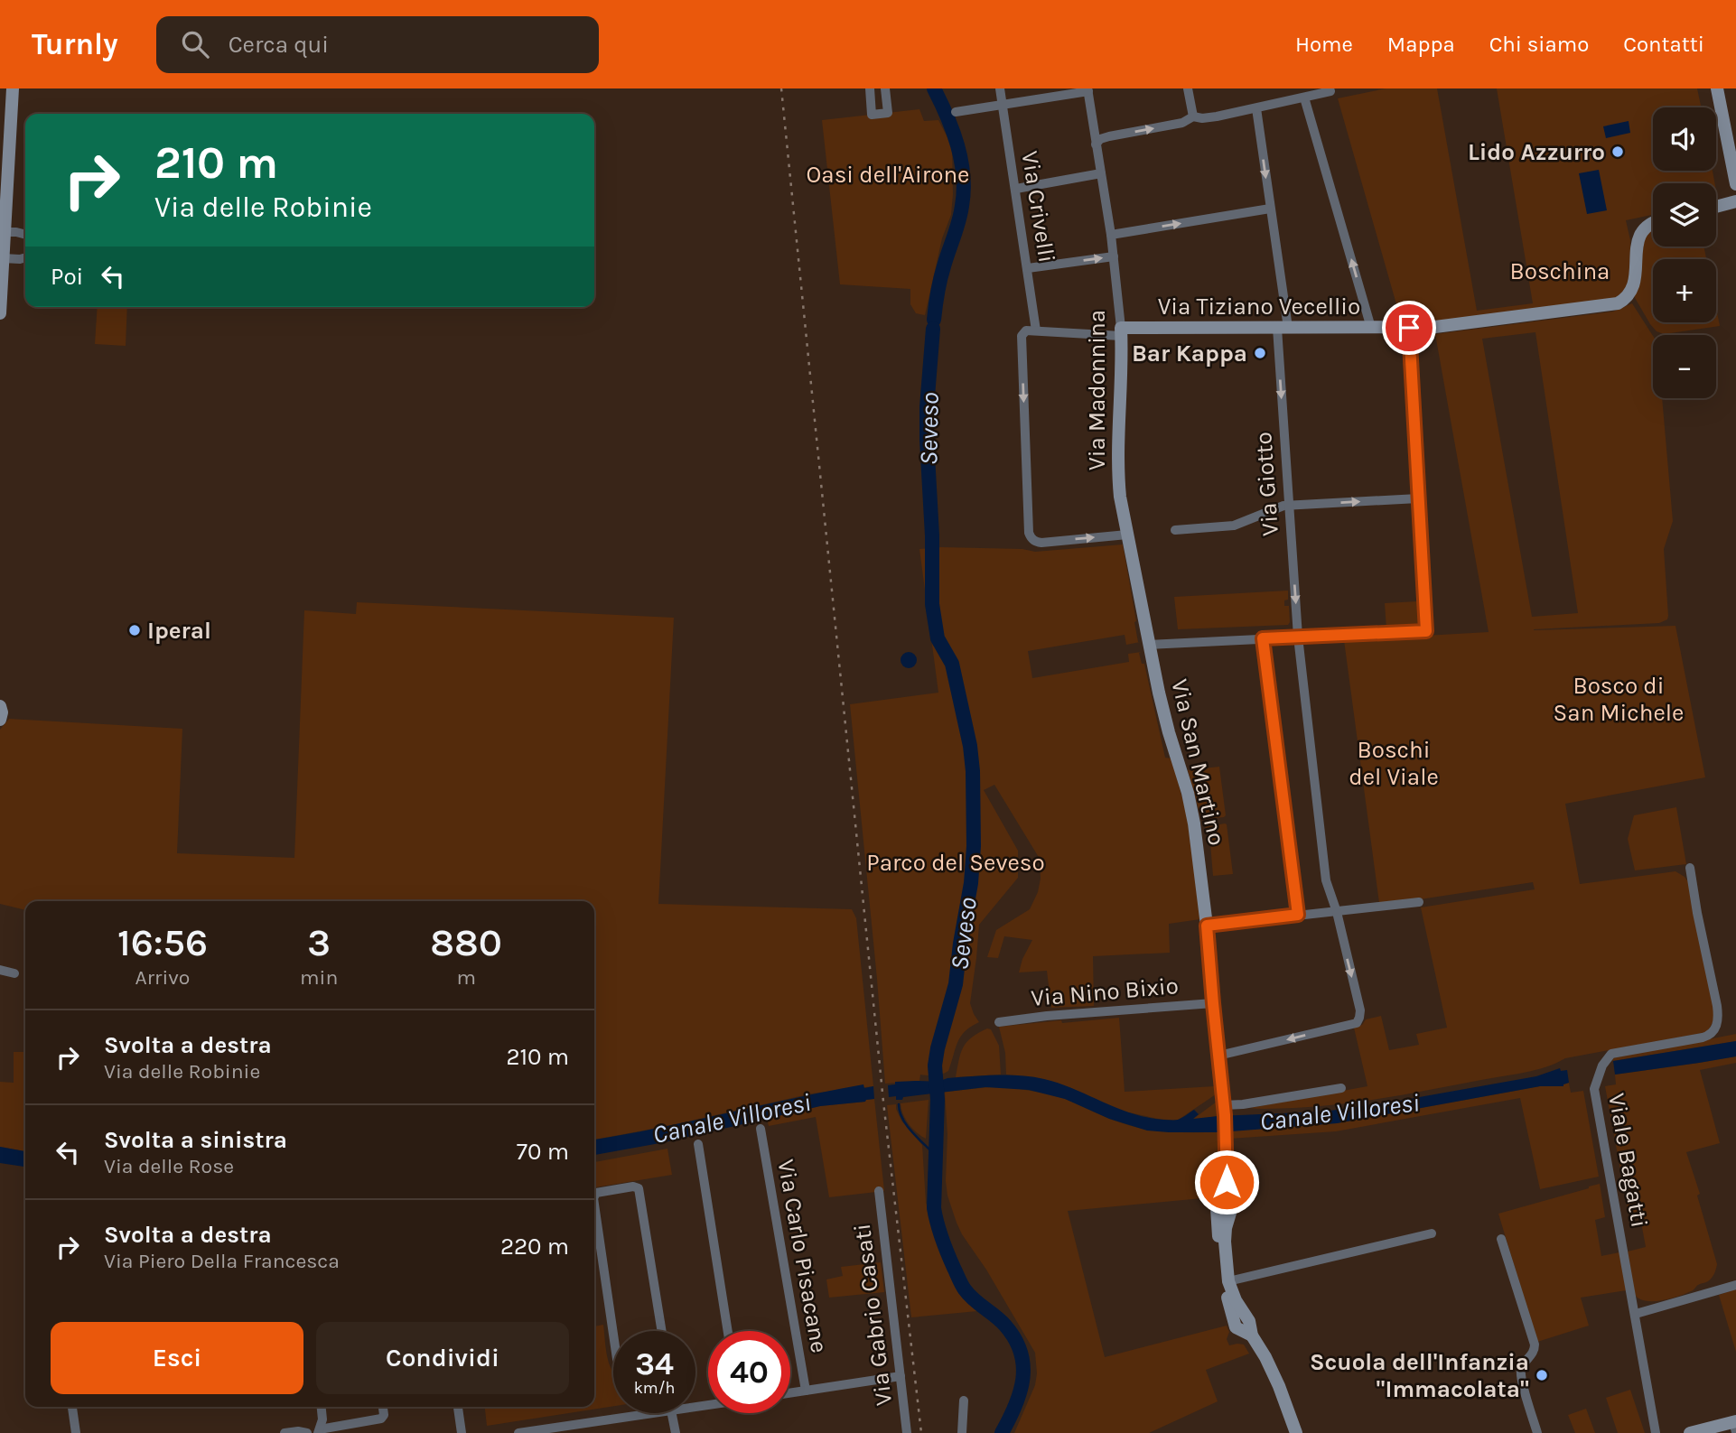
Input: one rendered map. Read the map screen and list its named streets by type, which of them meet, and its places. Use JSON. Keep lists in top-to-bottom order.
{
  "streets": {
    "street": [
      "Via Crivelli",
      "Via Tiziano Vecellio",
      "Via Madonnina",
      "Via Giotto",
      "Via San Martino",
      "Via Nino Bixio",
      "Viale Bagatti",
      "Via Carlo Pisacane",
      "Via Gabrio Casati"
    ]
  },
  "crossings": [
    ["Via Tiziano Vecellio", "Via Madonnina"],
    ["Via Tiziano Vecellio", "Via Giotto"],
    ["Via Madonnina", "Via San Martino"],
    ["Via Giotto", "Via San Martino"],
    ["Via San Martino", "Via Nino Bixio"]
  ],
  "one_way": ["Via Giotto"],
  "water": ["Seveso", "Canale Villoresi"],
  "parks": [
    "Oasi dell'Airone",
    "Boschina",
    "Bosco di San Michele",
    "Boschi del Viale",
    "Parco del Seveso"
  ],
  "places": [
    "Lido Azzurro",
    "Bar Kappa",
    "Iperal",
    "Scuola dell'Infanzia \"Immacolata\""
  ],
  "page": {
    "header": "Turnly",
    "search": "Cerca qui",
    "nav": [
      "Home",
      "Mappa",
      "Chi siamo",
      "Contatti"
    ],
    "map_buttons": ["+", "−"],
    "turn": ["210 m", "Via delle Robinie"],
    "then": "Poi",
    "eta": [
      "16:56",
      "Arrivo",
      "3",
      "min",
      "880",
      "m"
    ],
    "list": [
      {
        "name": "Svolta a destra",
        "note": "Via delle Robinie",
        "value": "210 m"
      },
      {
        "name": "Svolta a sinistra",
        "note": "Via delle Rose",
        "value": "70 m"
      },
      {
        "name": "Svolta a destra",
        "note": "Via Piero Della Francesca",
        "value": "220 m"
      }
    ],
    "buttons": ["Esci", "Condividi"],
    "speed": "34 km/h",
    "limit": "40"
  }
}
